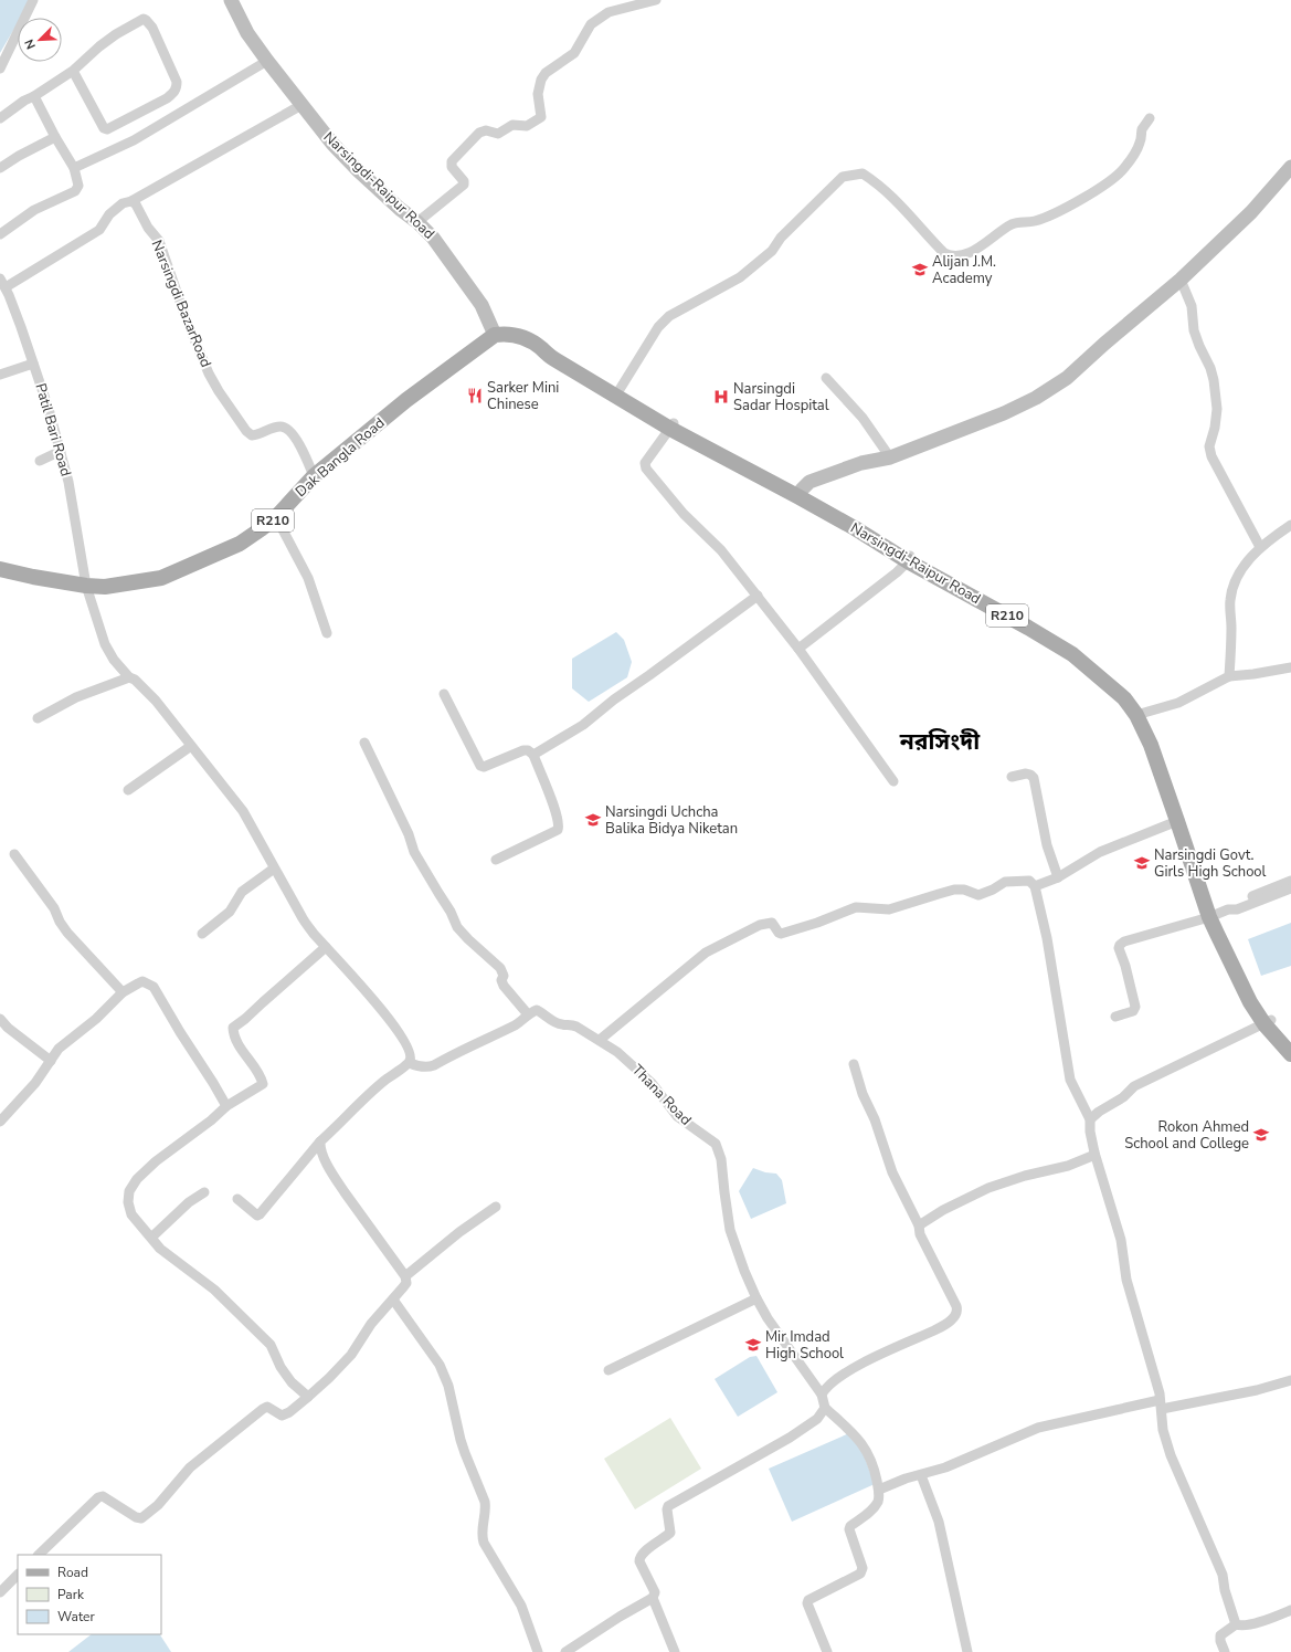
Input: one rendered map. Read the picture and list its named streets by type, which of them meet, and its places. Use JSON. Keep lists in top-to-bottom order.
{
  "streets": {
    "main road": ["Narsingdi-Raipur Road", "Dak Bangla Road", "R210"],
    "street": ["Narsingdi BazarRoad", "Patil Bari Road", "Thana Road"]
  },
  "crossings": [
    ["Narsingdi-Raipur Road", "Dak Bangla Road"],
    ["Narsingdi BazarRoad", "Dak Bangla Road"],
    ["Patil Bari Road", "Dak Bangla Road"]
  ],
  "districts": ["নরসিংদী"],
  "places": {
    "school or university": [
      "Alijan J.M. Academy",
      "Narsingdi Uchcha Balika Bidya Niketan",
      "Narsingdi Govt. Girls High School",
      "Rokon Ahmed School and College",
      "Mir Imdad High School"
    ],
    "restaurant": ["Sarker Mini Chinese"],
    "hospital": ["Narsingdi Sadar Hospital"]
  },
  "legend": ["Road", "Park", "Water"],
  "north": "bottom left"
}
